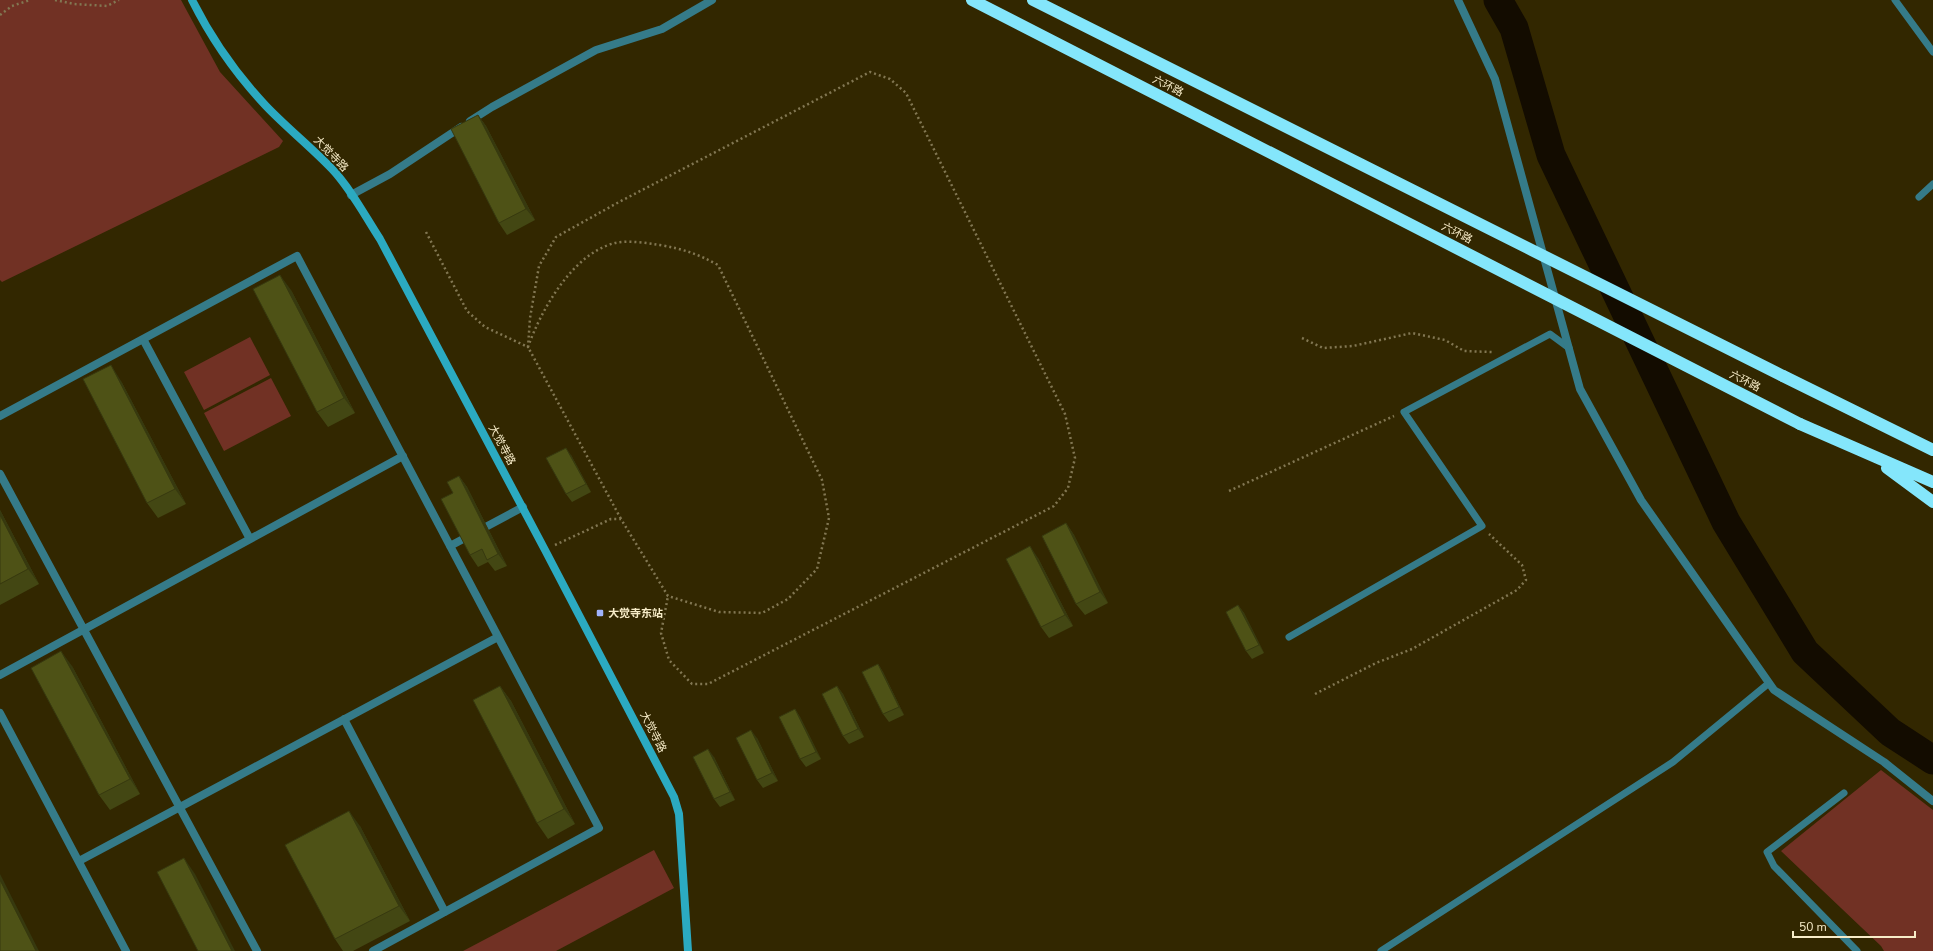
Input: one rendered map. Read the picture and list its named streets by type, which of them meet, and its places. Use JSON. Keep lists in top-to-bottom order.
{
  "streets": {
    "highway": ["六环路"],
    "main road": ["大觉寺路"]
  },
  "places": {
    "transit": ["大觉寺东站"]
  },
  "scale_bar": "50 m"
}
